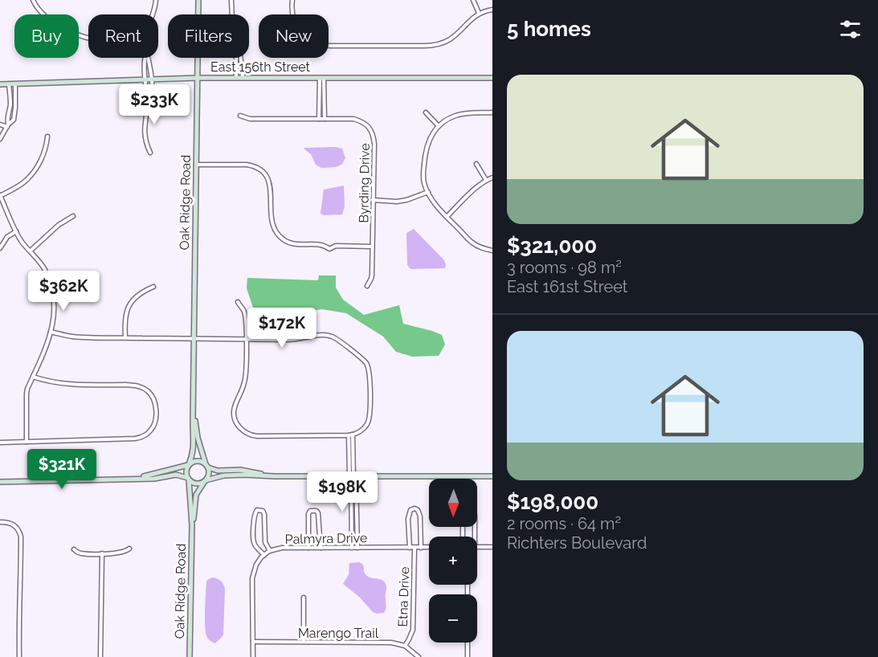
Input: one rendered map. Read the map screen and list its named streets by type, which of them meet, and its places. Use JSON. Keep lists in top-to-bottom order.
{
  "streets": {
    "street": [
      "East 156th Street",
      "Byrding Drive",
      "Oak Ridge Road",
      "Palmyra Drive",
      "Etna Drive",
      "Marengo Trail"
    ]
  },
  "crossings": [
    ["East 156th Street", "Oak Ridge Road"],
    ["Palmyra Drive", "Etna Drive"],
    ["Palmyra Drive", "Marengo Trail"],
    ["Etna Drive", "Marengo Trail"]
  ],
  "north": "bottom",
  "page": {
    "heading": "5 homes",
    "chip": [
      "Buy",
      "Rent",
      "Filters",
      "New"
    ],
    "list": [
      {
        "name": "$321,000",
        "note": "3 rooms · 98 m² · East 161st Street"
      },
      {
        "name": "$198,000",
        "note": "2 rooms · 64 m² · Richters Boulevard"
      }
    ],
    "price": [
      "$233K",
      "$362K",
      "$172K",
      "$321K",
      "$198K"
    ],
    "map_buttons": ["+", "−"]
  }
}
